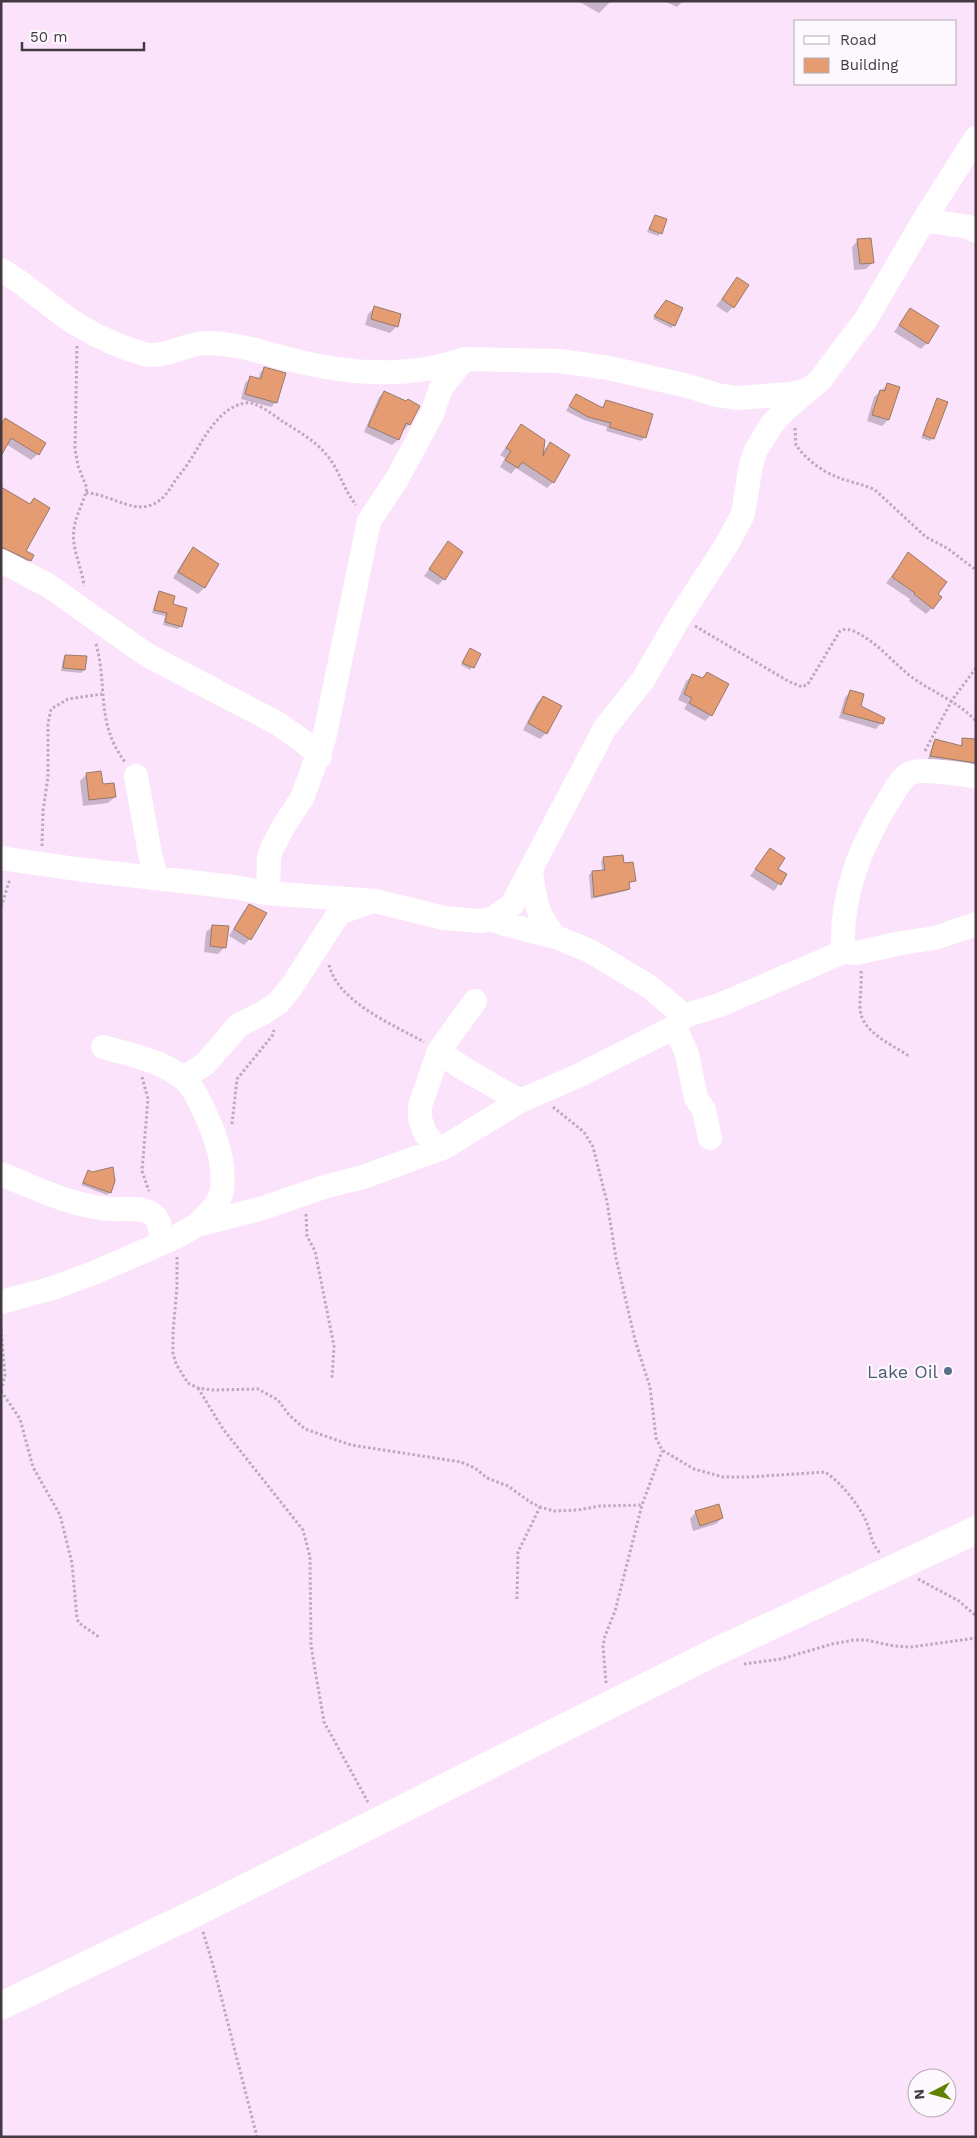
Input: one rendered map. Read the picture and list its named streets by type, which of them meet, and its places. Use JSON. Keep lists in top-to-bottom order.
{
  "places": ["Lake Oil"],
  "legend": ["Road", "Building"],
  "scale_bar": "50 m",
  "north": "left"
}
